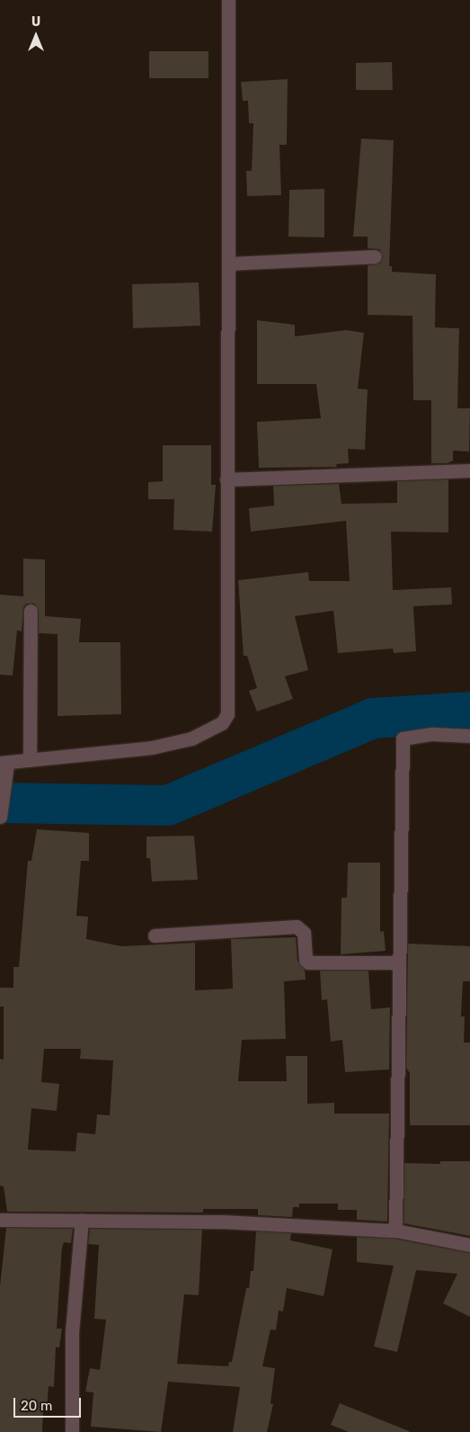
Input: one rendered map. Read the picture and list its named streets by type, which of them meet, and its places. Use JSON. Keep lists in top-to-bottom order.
{
  "scale_bar": "20 m",
  "north": "top"
}
